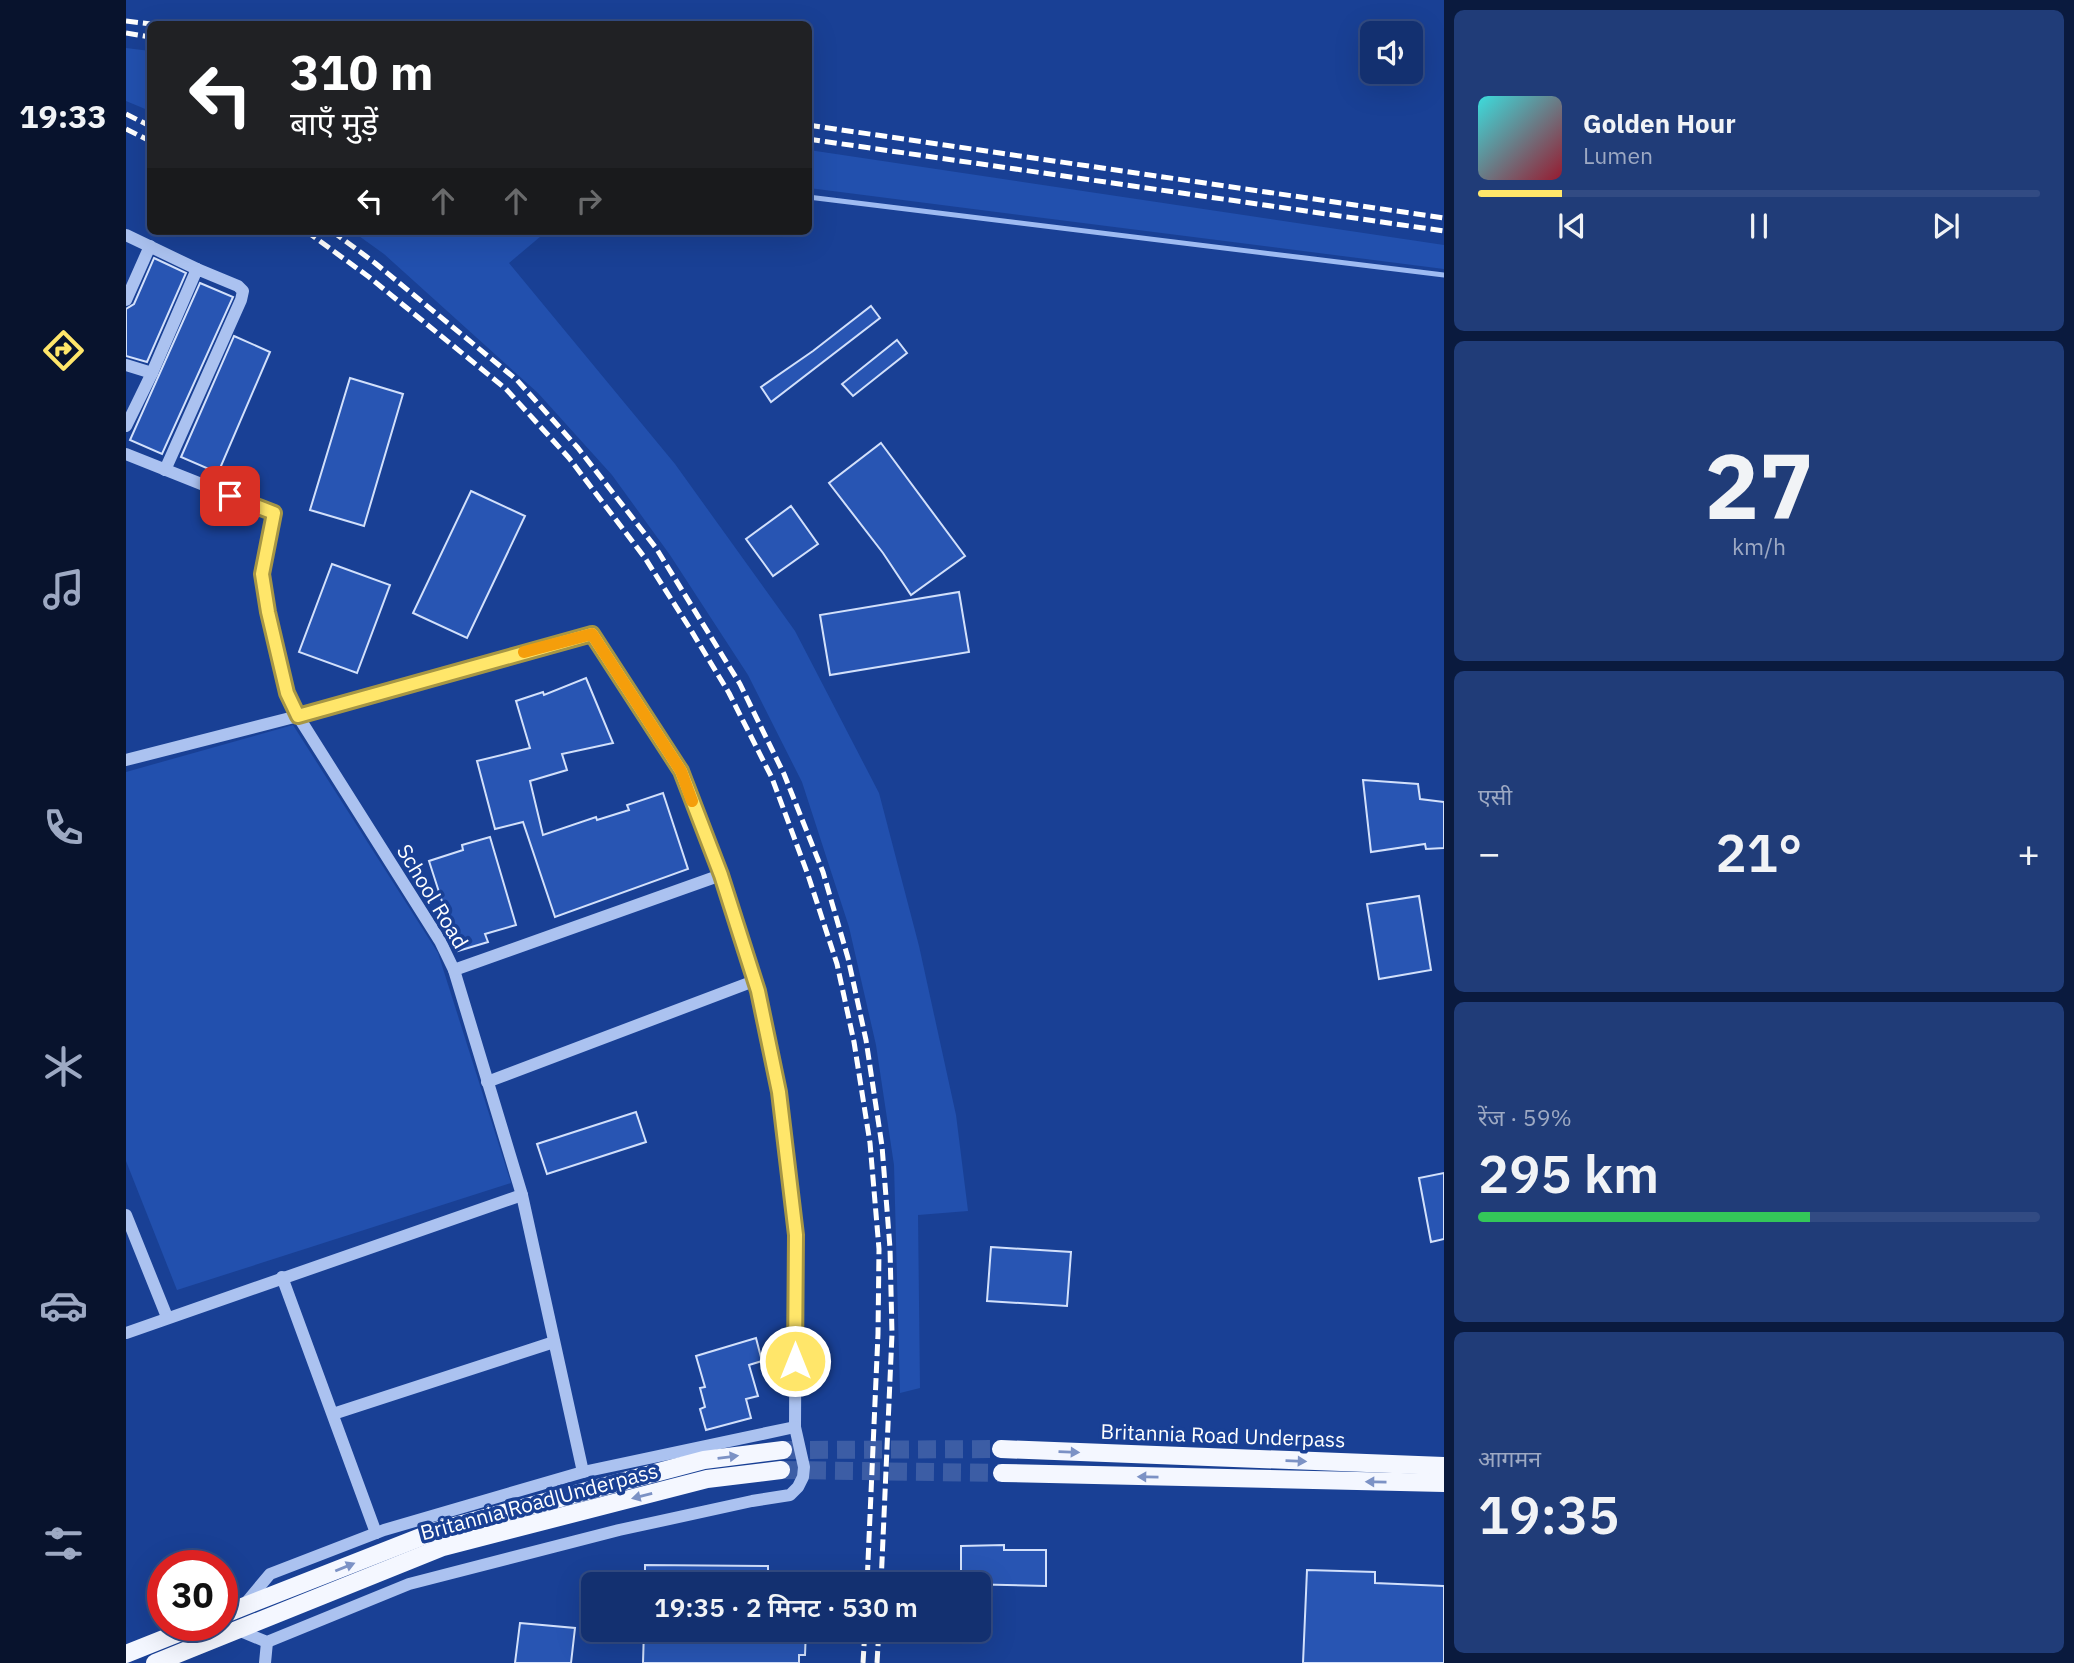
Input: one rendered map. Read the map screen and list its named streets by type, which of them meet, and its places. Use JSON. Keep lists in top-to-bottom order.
{
  "streets": {
    "main road": ["Britannia Road Underpass"],
    "street": ["School Road"]
  },
  "page": {
    "tabs": "19:33",
    "turn": ["310 m", "बाएँ मुड़ें"],
    "song": ["Golden Hour", "Lumen"],
    "tile": [
      ["27", "km/h"],
      "एसी",
      ["रेंज · 59%", "295 km"],
      ["आगमन", "19:35"]
    ],
    "heat": ["−", "21°", "+"],
    "limit": "30",
    "trip": "19:35 · 2 मिनट · 530 m"
  }
}
